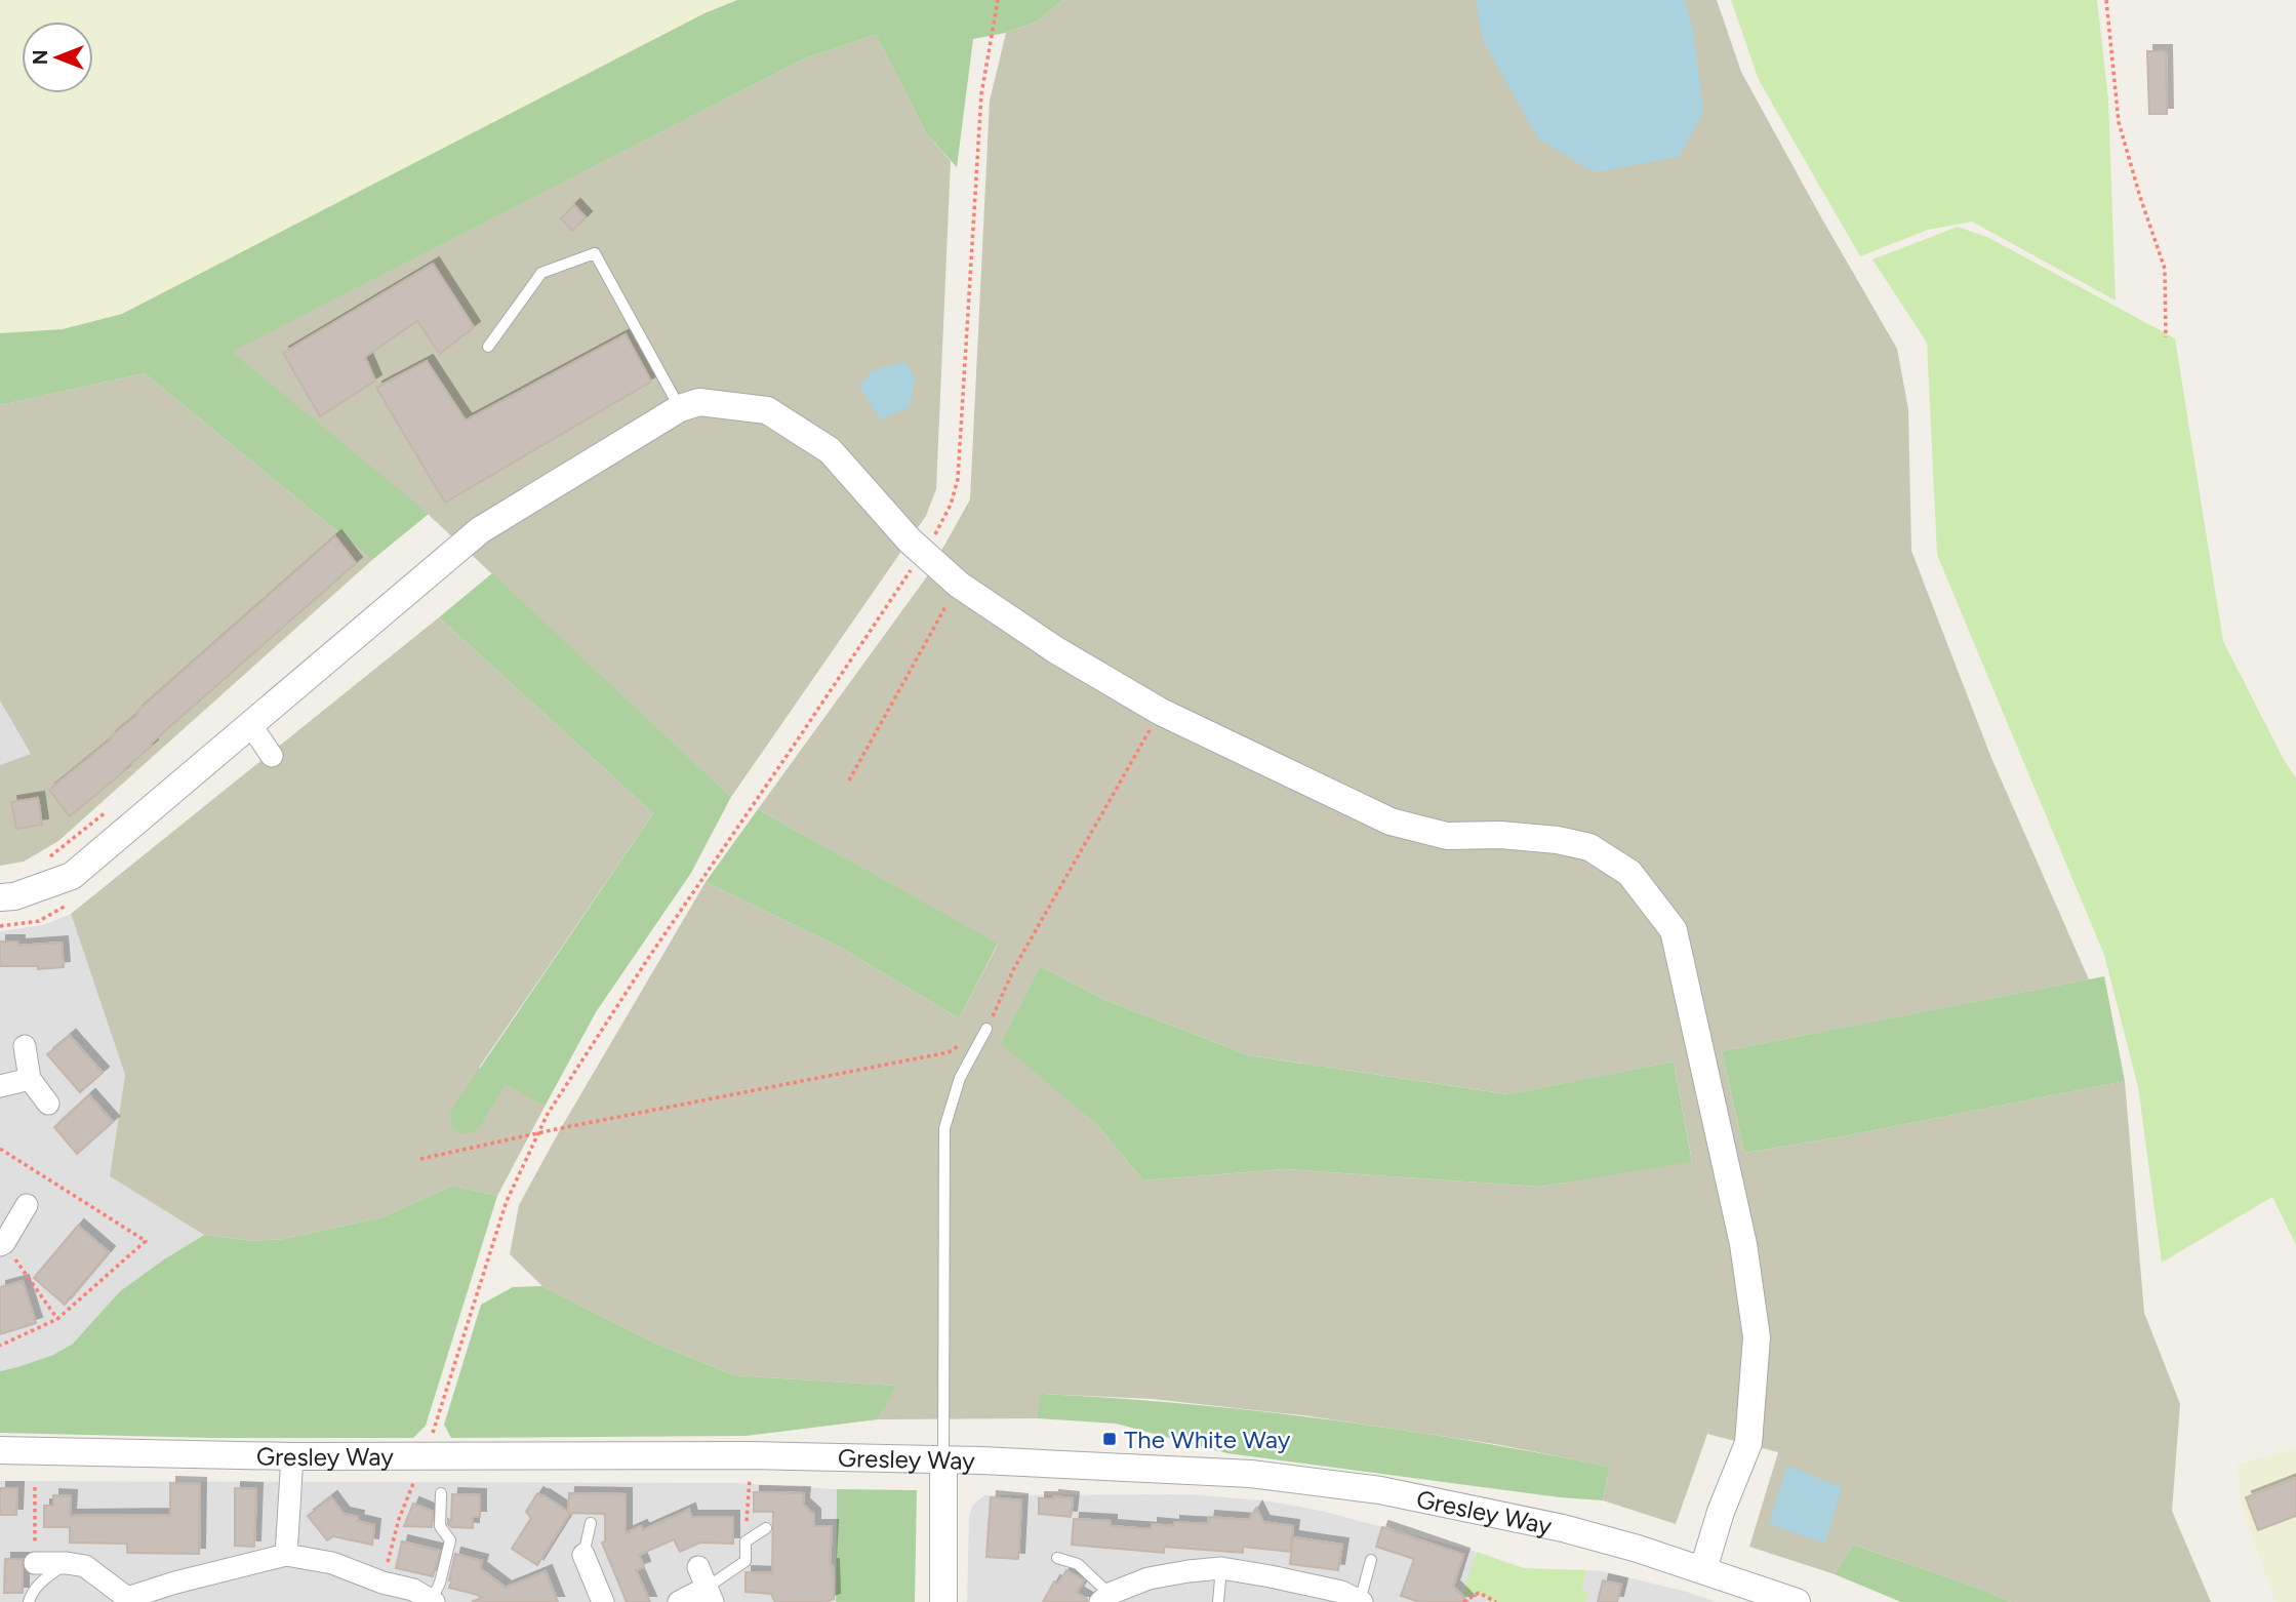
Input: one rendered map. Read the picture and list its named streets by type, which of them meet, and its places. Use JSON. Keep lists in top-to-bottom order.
{
  "streets": {
    "street": ["Gresley Way"]
  },
  "places": {
    "transit": ["The White Way"]
  },
  "north": "left"
}
